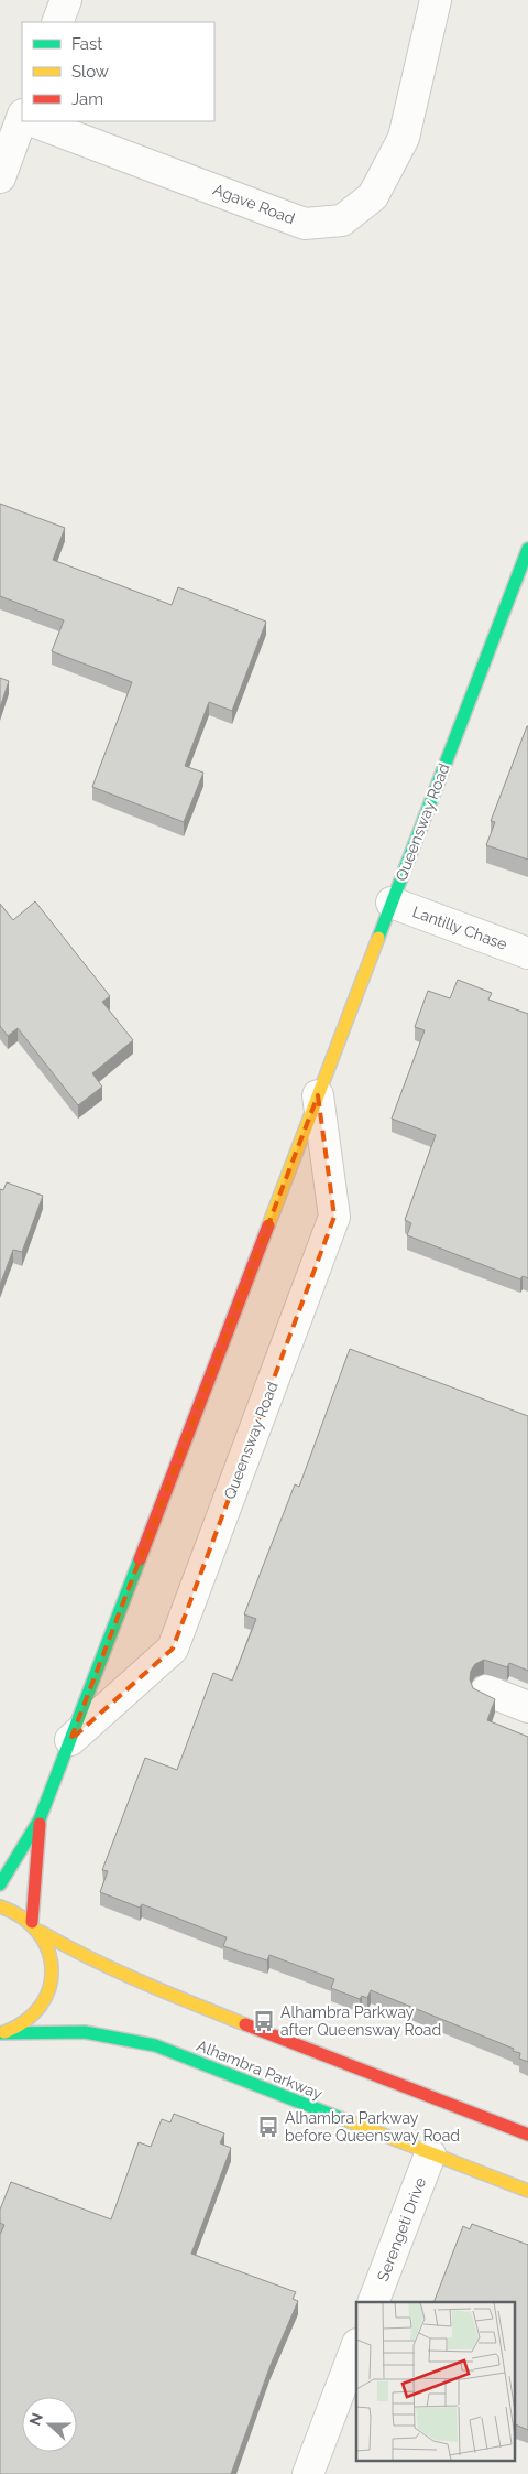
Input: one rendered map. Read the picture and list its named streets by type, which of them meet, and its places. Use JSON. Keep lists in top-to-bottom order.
{
  "streets": {
    "street": [
      "Agave Road",
      "Queensway Road",
      "Lantilly Chase",
      "Alhambra Parkway",
      "Serengeti Drive"
    ]
  },
  "crossings": [
    ["Queensway Road", "Lantilly Chase"],
    ["Alhambra Parkway", "Serengeti Drive"]
  ],
  "places": {
    "bus stop": ["Alhambra Parkway after Queensway Road", "Alhambra Parkway before Queensway Road"]
  },
  "legend": ["Fast", "Slow", "Jam"],
  "north": "left"
}
